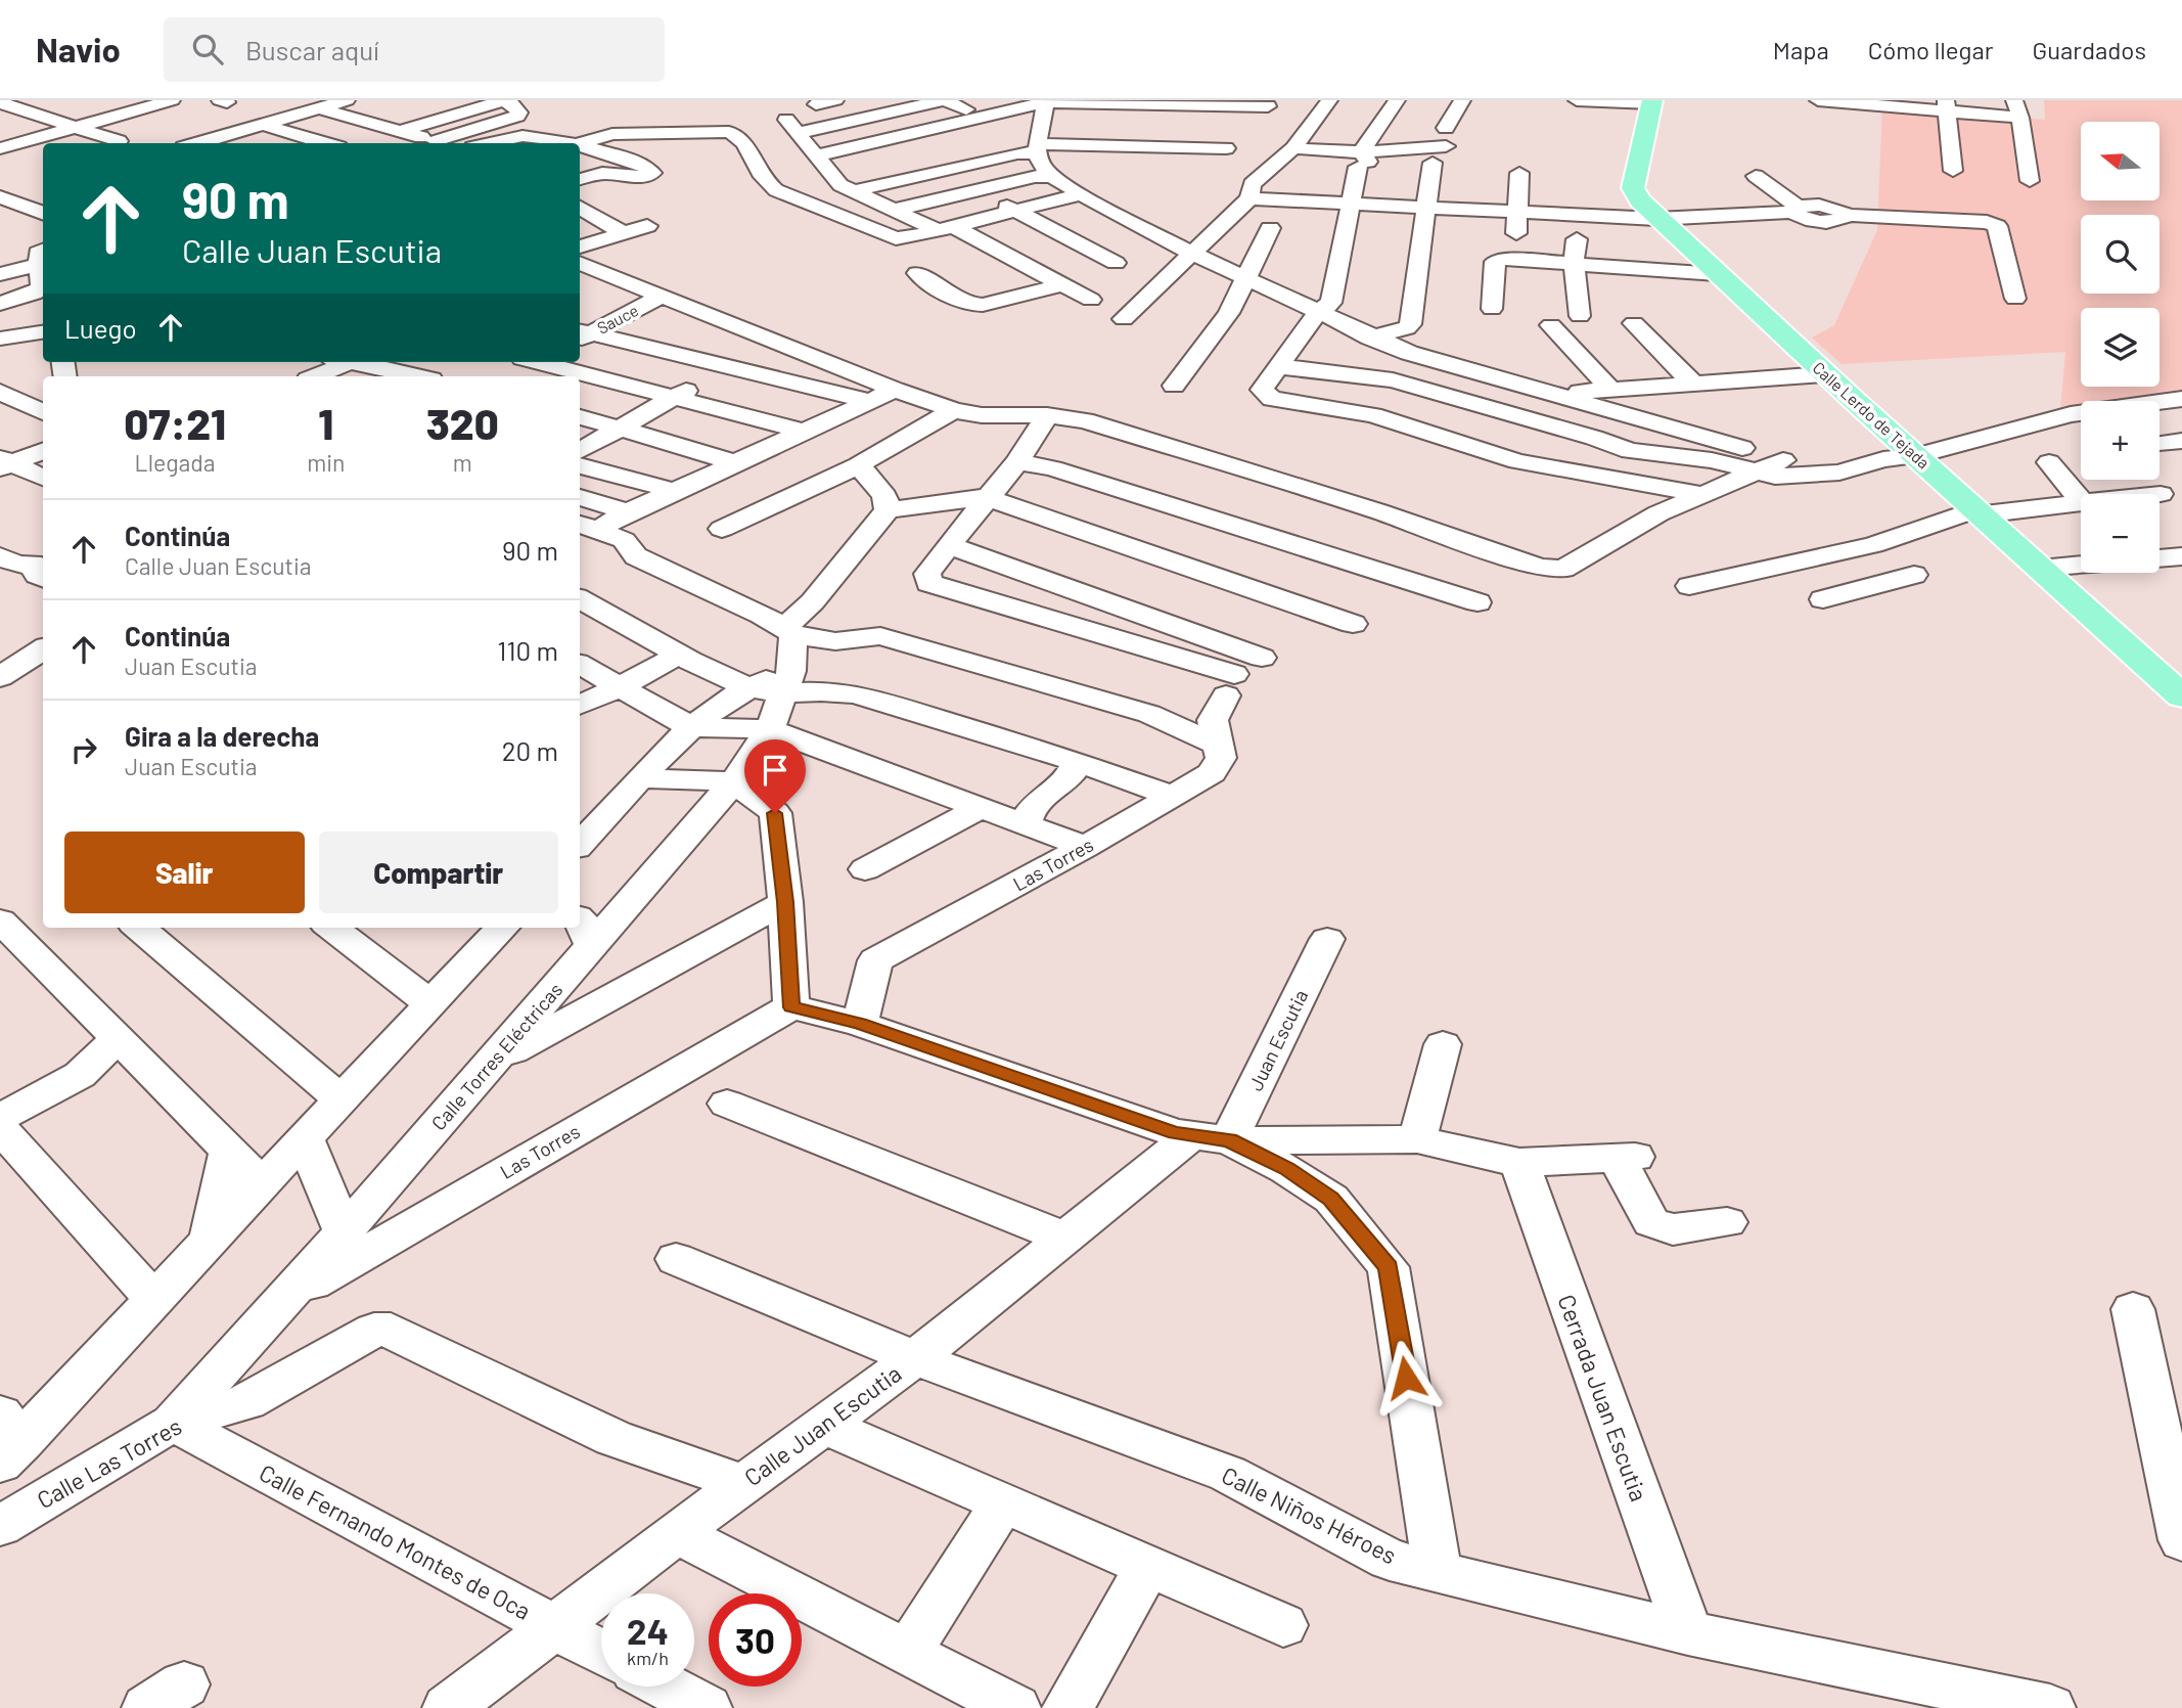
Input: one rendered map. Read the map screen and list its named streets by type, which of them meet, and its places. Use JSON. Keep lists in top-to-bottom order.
{
  "streets": {
    "main road": ["Calle Lerdo de Tejada"],
    "street": [
      "Sauce",
      "Las Torres",
      "Juan Escutia",
      "Calle Torres Eléctricas",
      "Cerrada Juan Escutia",
      "Calle Juan Escutia",
      "Calle Las Torres",
      "Calle Niños Héroes",
      "Calle Fernando Montes de Oca"
    ]
  },
  "crossings": [
    ["Las Torres", "Calle Torres Eléctricas"],
    ["Juan Escutia", "Calle Juan Escutia"],
    ["Calle Torres Eléctricas", "Calle Las Torres"],
    ["Calle Torres Eléctricas", "Calle Fernando Montes de Oca"],
    ["Cerrada Juan Escutia", "Calle Niños Héroes"],
    ["Calle Juan Escutia", "Calle Las Torres"],
    ["Calle Juan Escutia", "Calle Niños Héroes"],
    ["Calle Juan Escutia", "Calle Fernando Montes de Oca"],
    ["Calle Las Torres", "Calle Fernando Montes de Oca"]
  ],
  "north": "left",
  "page": {
    "header": "Navio",
    "search": "Buscar aquí",
    "nav": ["Mapa", "Cómo llegar", "Guardados"],
    "map_buttons": ["+", "−"],
    "turn": ["90 m", "Calle Juan Escutia"],
    "then": "Luego",
    "eta": [
      "07:21",
      "Llegada",
      "1",
      "min",
      "320",
      "m"
    ],
    "list": [
      {
        "name": "Continúa",
        "note": "Calle Juan Escutia",
        "value": "90 m"
      },
      {
        "name": "Continúa",
        "note": "Juan Escutia",
        "value": "110 m"
      },
      {
        "name": "Gira a la derecha",
        "note": "Juan Escutia",
        "value": "20 m"
      }
    ],
    "buttons": ["Salir", "Compartir"],
    "speed": "24 km/h",
    "limit": "30"
  }
}
